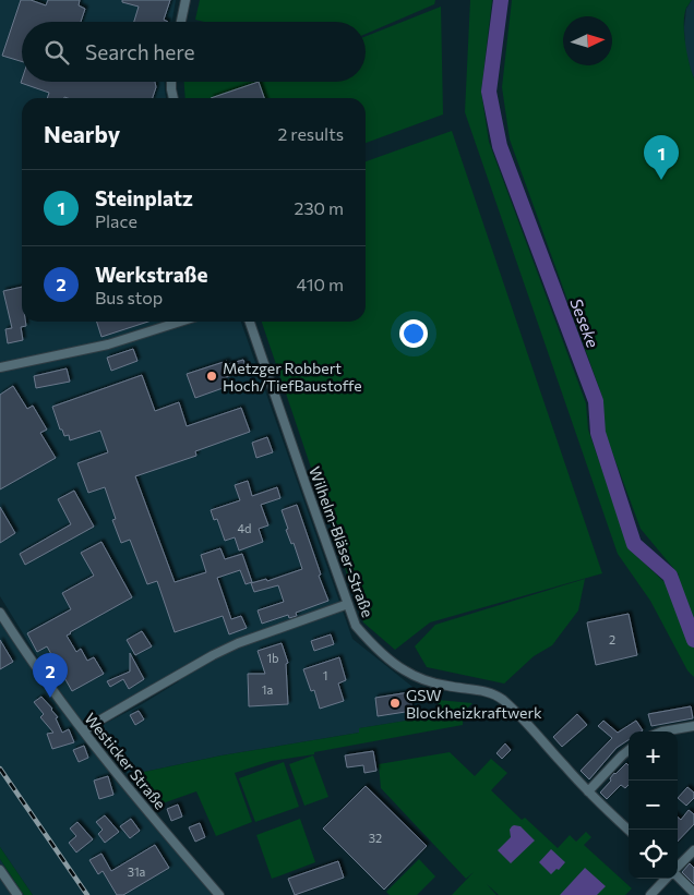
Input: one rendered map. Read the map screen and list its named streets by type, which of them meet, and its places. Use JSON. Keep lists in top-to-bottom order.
{
  "streets": {
    "street": ["Wilhelm-Bläser-Straße", "Westicker Straße"]
  },
  "water": ["Seseke"],
  "places": ["Metzger Robbert Hoch/TiefBaustoffe", "GSW Blockheizkraftwerk"],
  "house_numbers": [
    "4d",
    "2",
    "1b",
    "1",
    "1a",
    "32",
    "31a"
  ],
  "north": "right",
  "page": {
    "search": "Search here",
    "heading": ["Nearby", "2 results"],
    "pins": ["1", "2"],
    "list": [
      {
        "mark": "1",
        "name": "Steinplatz",
        "note": "Place",
        "value": "230 m"
      },
      {
        "mark": "2",
        "name": "Werkstraße",
        "note": "Bus stop",
        "value": "410 m"
      }
    ],
    "map_buttons": ["+", "−"]
  }
}
